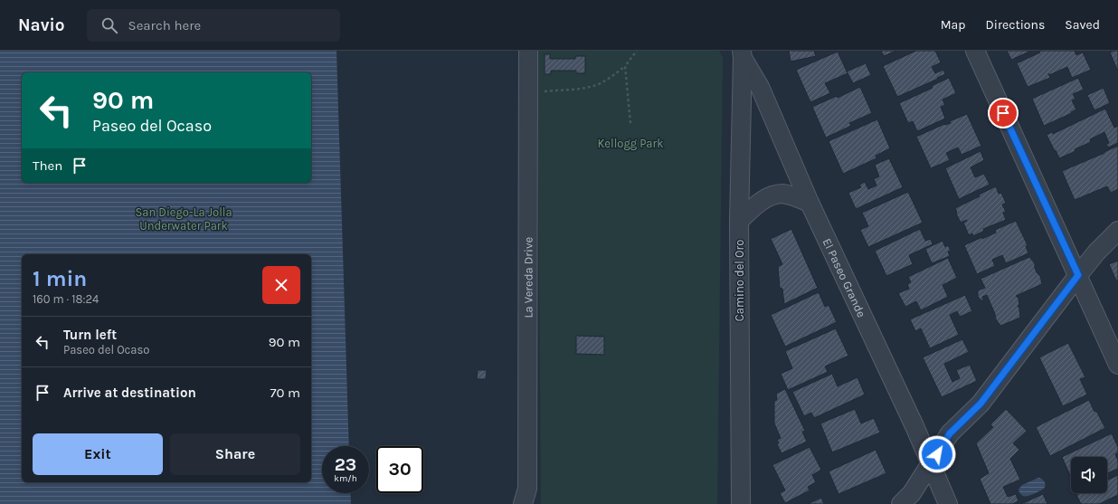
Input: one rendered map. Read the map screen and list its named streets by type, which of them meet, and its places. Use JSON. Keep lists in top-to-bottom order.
{
  "streets": {
    "street": ["La Vereda Drive", "El Paseo Grande", "Camino del Oro"]
  },
  "crossings": [
    ["El Paseo Grande", "Camino del Oro"]
  ],
  "parks": ["Kellogg Park", "San Diego-La Jolla Underwater Park"],
  "page": {
    "header": "Navio",
    "search": "Search here",
    "nav": ["Map", "Directions", "Saved"],
    "turn": ["90 m", "Paseo del Ocaso"],
    "then": "Then",
    "heading": ["1 min", "160 m · 18:24"],
    "list": [
      {
        "name": "Turn left",
        "note": "Paseo del Ocaso",
        "value": "90 m"
      },
      {
        "name": "Arrive at destination",
        "value": "70 m"
      }
    ],
    "buttons": ["Exit", "Share"],
    "speed": "23 km/h",
    "limit": "30"
  }
}
